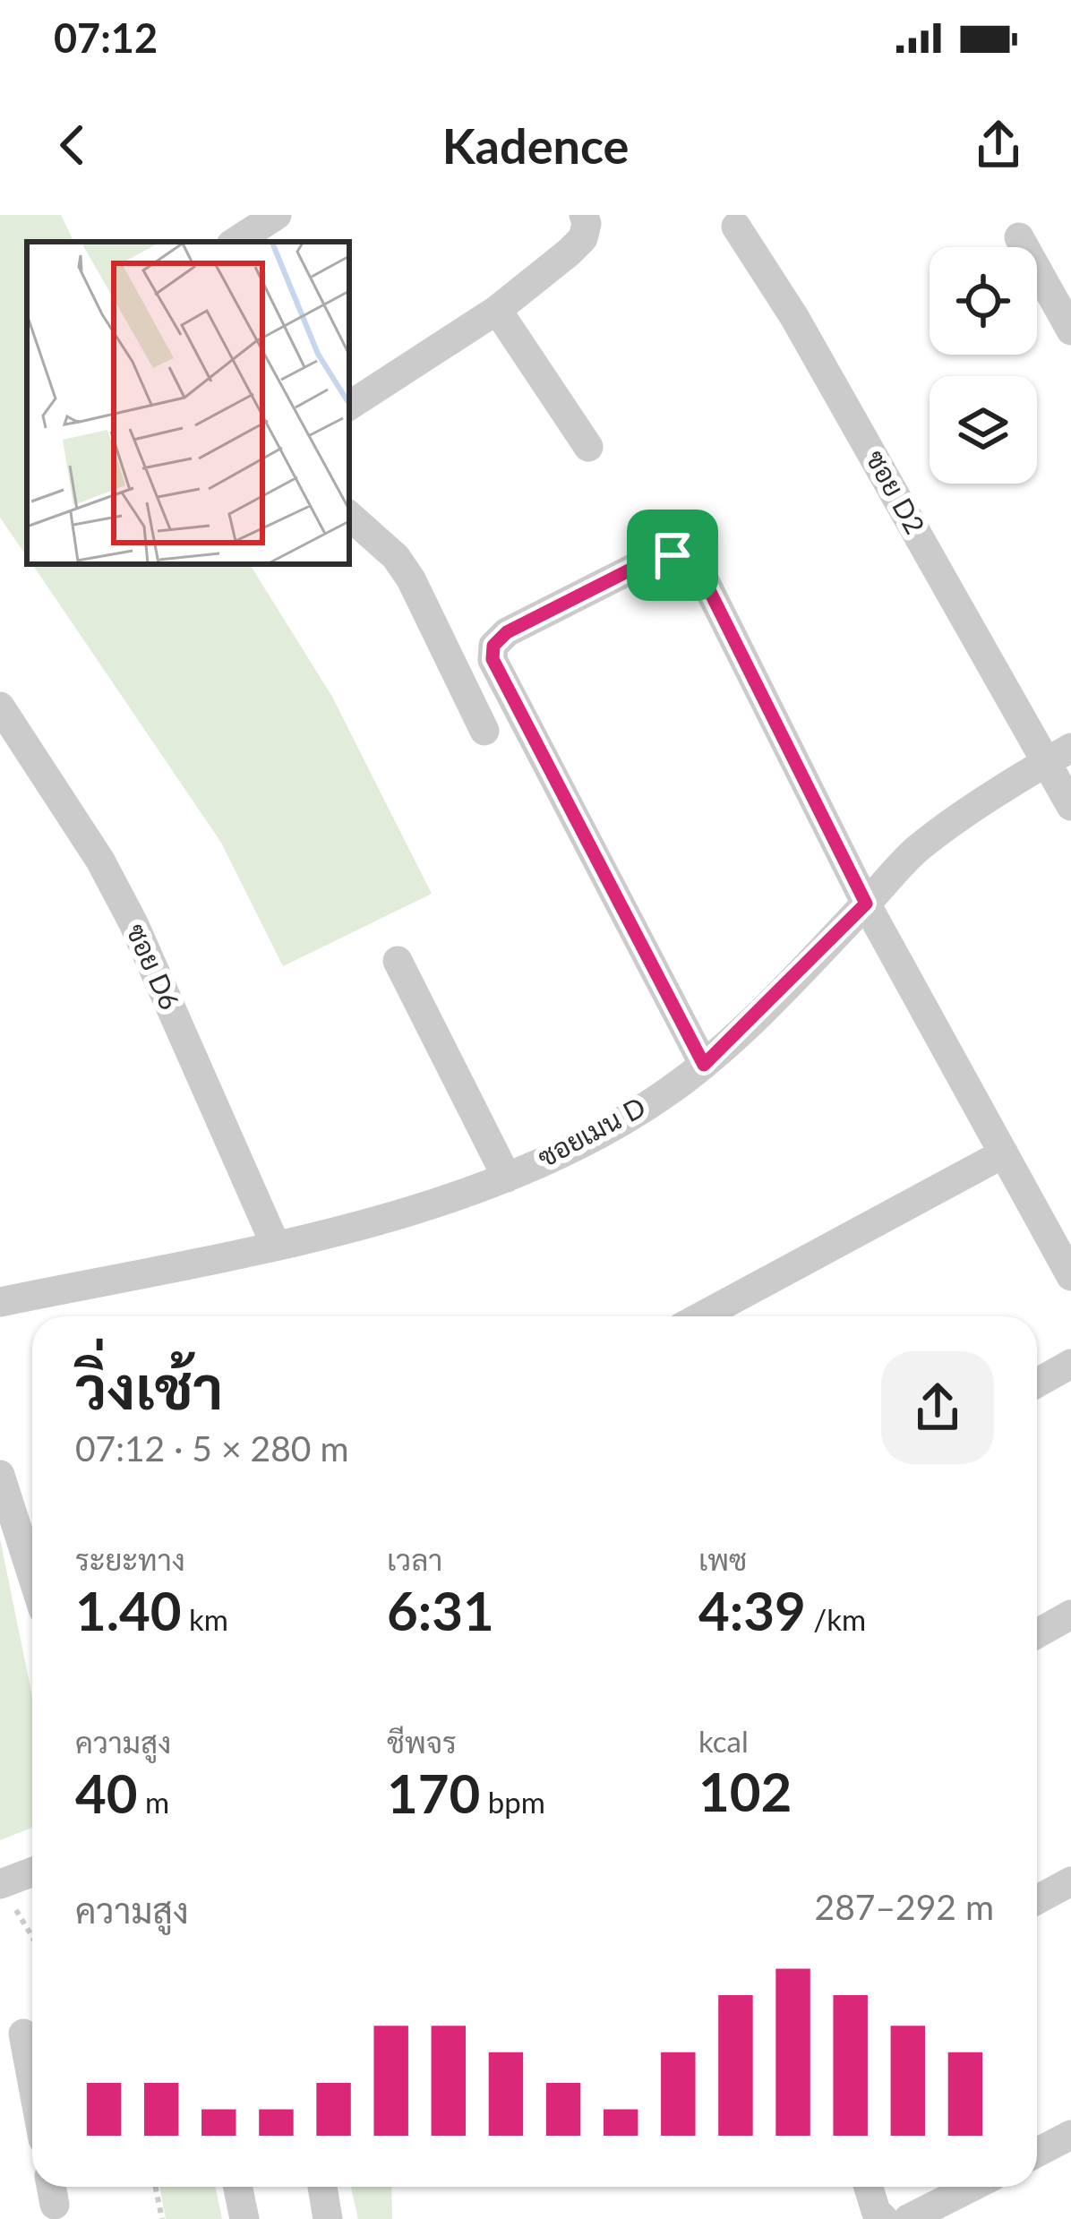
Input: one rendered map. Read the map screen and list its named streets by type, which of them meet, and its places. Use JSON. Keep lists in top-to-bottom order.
{
  "streets": {
    "street": ["ซอย D2", "ซอย D6", "ซอยเมน D"]
  },
  "crossings": [
    ["ซอย D2", "ซอยเมน D"],
    ["ซอย D6", "ซอยเมน D"]
  ],
  "page": {
    "status": "07:12",
    "header": "Kadence",
    "heading": ["วิ่งเช้า", "07:12 · 5 × 280 m"],
    "stats": [
      ["ระยะทาง", "1.40 km"],
      ["เวลา", "6:31"],
      ["เพซ", "4:39 /km"],
      ["ความสูง", "40 m"],
      ["ชีพจร", "170 bpm"],
      ["kcal", "102"]
    ],
    "chart": ["ความสูง", "287–292 m"]
  }
}
